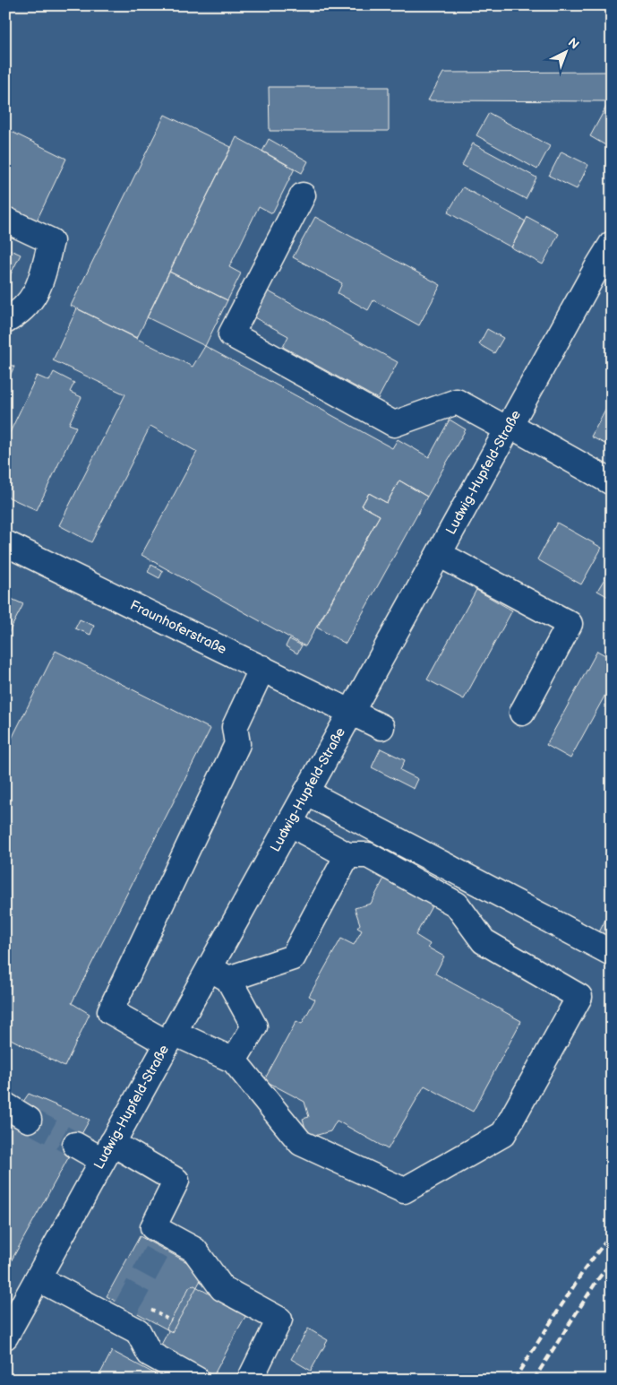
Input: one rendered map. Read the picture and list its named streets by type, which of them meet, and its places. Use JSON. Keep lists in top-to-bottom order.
{
  "streets": {
    "main road": ["Ludwig-Hupfeld-Straße", "Fraunhoferstraße"]
  },
  "crossings": [
    ["Ludwig-Hupfeld-Straße", "Fraunhoferstraße"]
  ],
  "north": "top right"
}
